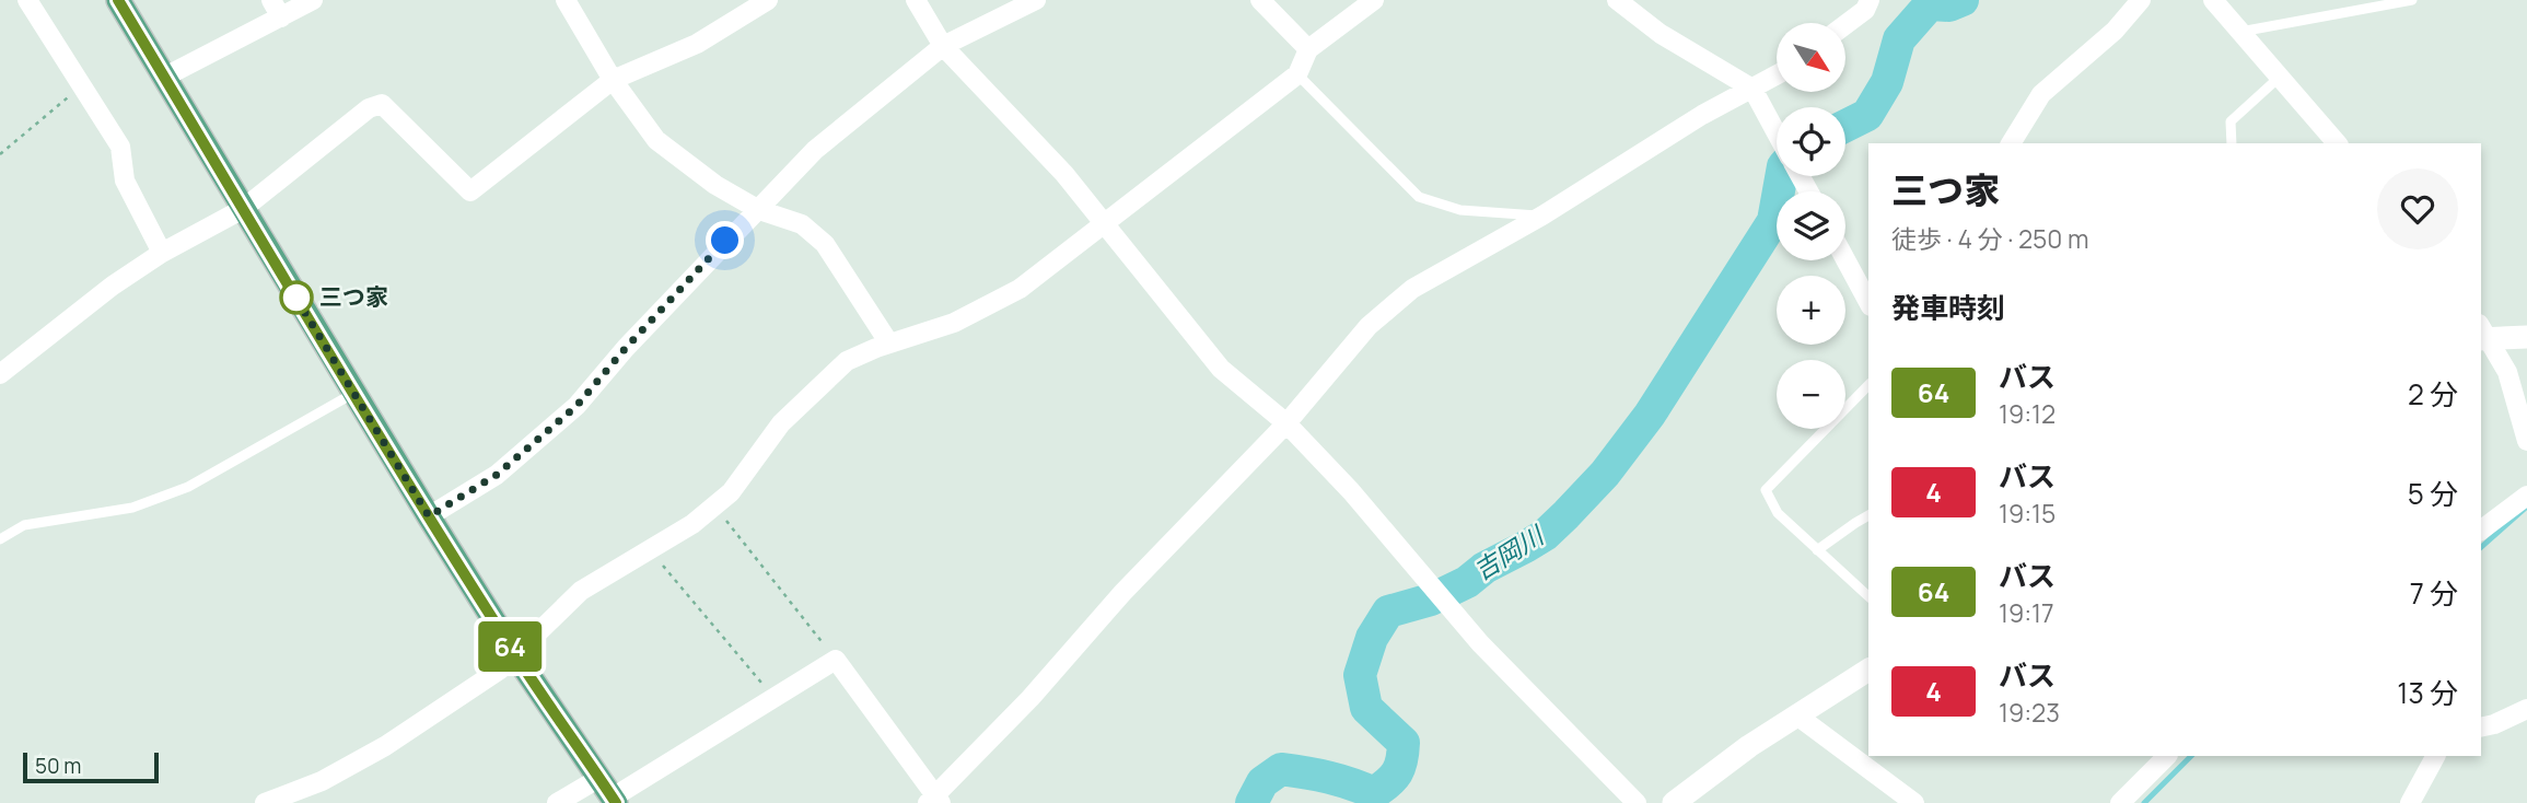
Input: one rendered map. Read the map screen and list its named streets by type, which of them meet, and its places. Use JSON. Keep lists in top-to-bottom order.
{
  "water": ["吉岡川"],
  "places": ["三つ家"],
  "lines": ["bus line 64"],
  "scale_bar": "50 m",
  "north": "bottom right",
  "page": {
    "on_map": "64",
    "map_buttons": ["+", "−"],
    "heading": [
      ["三つ家", "徒歩 · 4 分 · 250 m"],
      "発車時刻"
    ],
    "list": [
      {
        "mark": "64",
        "name": "バス",
        "note": "19:12",
        "value": "2 分"
      },
      {
        "mark": "4",
        "name": "バス",
        "note": "19:15",
        "value": "5 分"
      },
      {
        "mark": "64",
        "name": "バス",
        "note": "19:17",
        "value": "7 分"
      },
      {
        "mark": "4",
        "name": "バス",
        "note": "19:23",
        "value": "13 分"
      }
    ],
    "scale": "50 m"
  }
}
